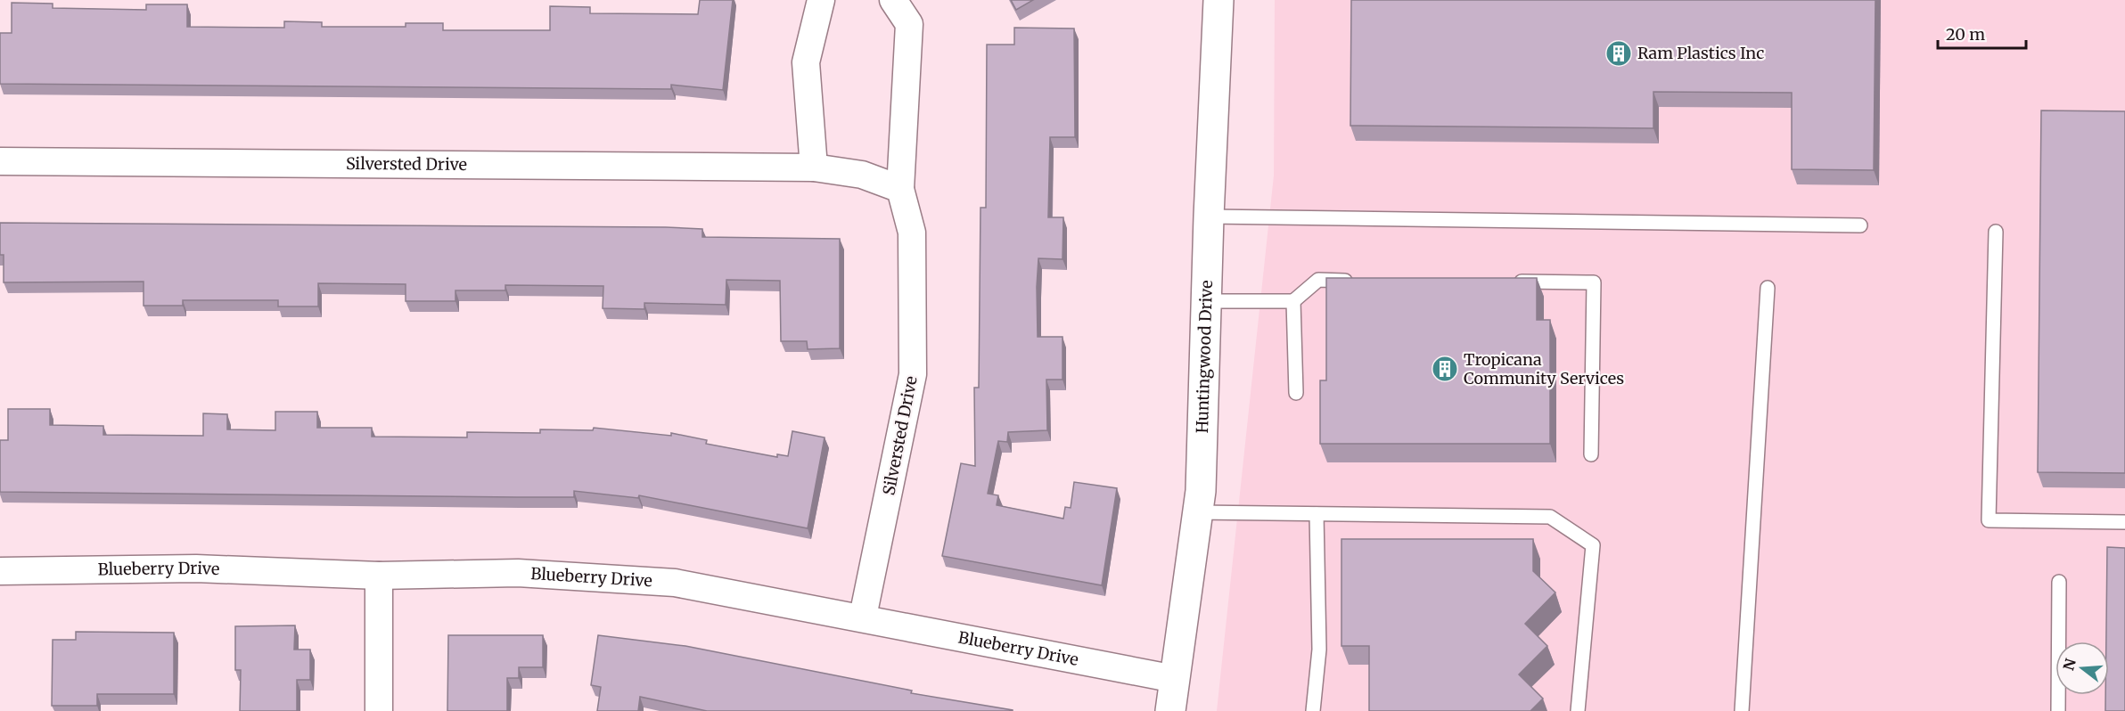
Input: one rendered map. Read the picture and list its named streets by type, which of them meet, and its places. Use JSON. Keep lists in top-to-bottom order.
{
  "streets": {
    "street": ["Silversted Drive", "Huntingwood Drive", "Blueberry Drive"]
  },
  "crossings": [
    ["Silversted Drive", "Blueberry Drive"],
    ["Huntingwood Drive", "Blueberry Drive"]
  ],
  "places": {
    "building": ["Ram Plastics Inc", "Tropicana Community Services"]
  },
  "scale_bar": "20 m",
  "north": "left"
}
